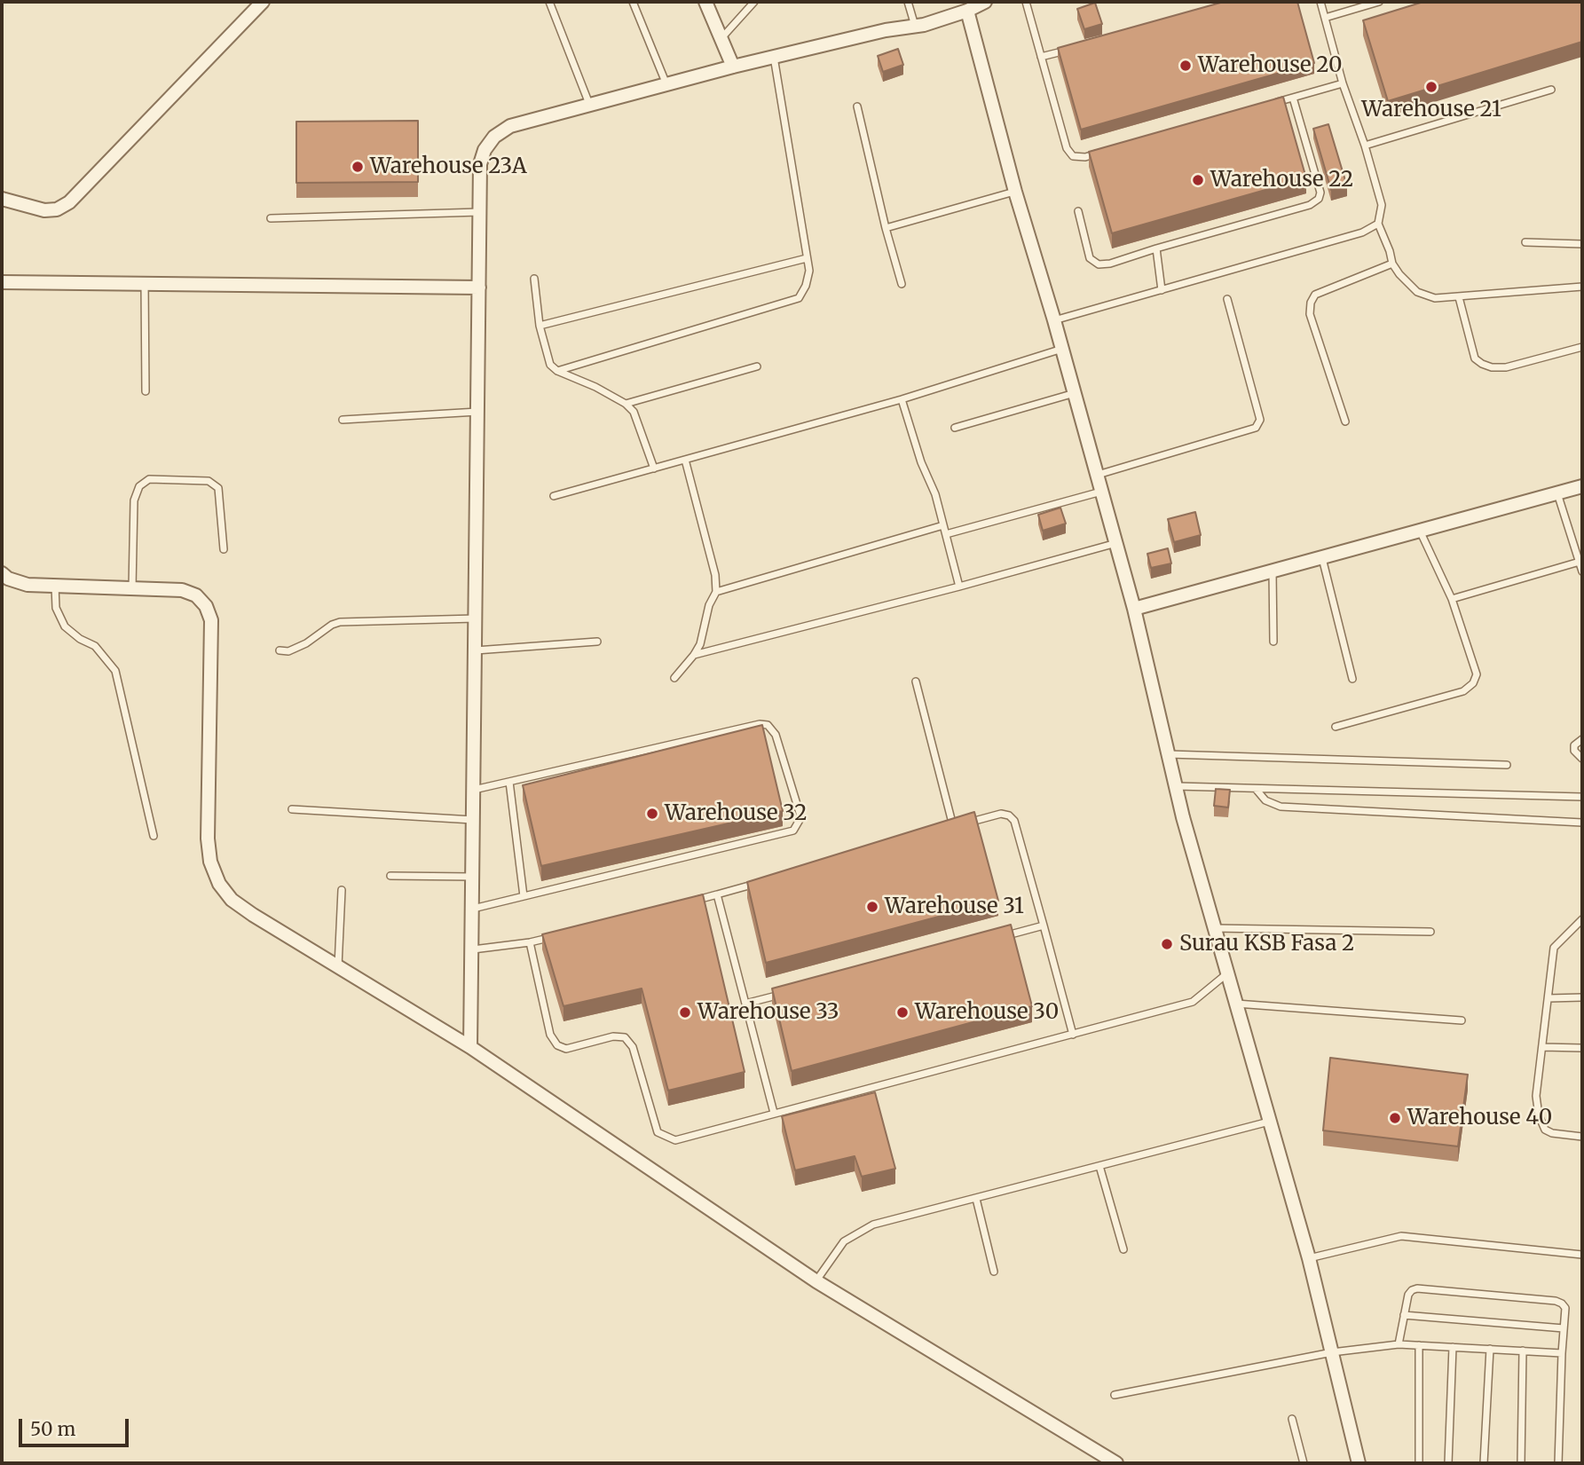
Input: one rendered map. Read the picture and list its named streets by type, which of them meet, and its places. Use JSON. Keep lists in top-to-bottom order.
{
  "places": [
    "Warehouse 20",
    "Warehouse 21",
    "Warehouse 23A",
    "Warehouse 22",
    "Warehouse 32",
    "Warehouse 31",
    "Surau KSB Fasa 2",
    "Warehouse 33",
    "Warehouse 30",
    "Warehouse 40"
  ],
  "scale_bar": "50 m"
}
